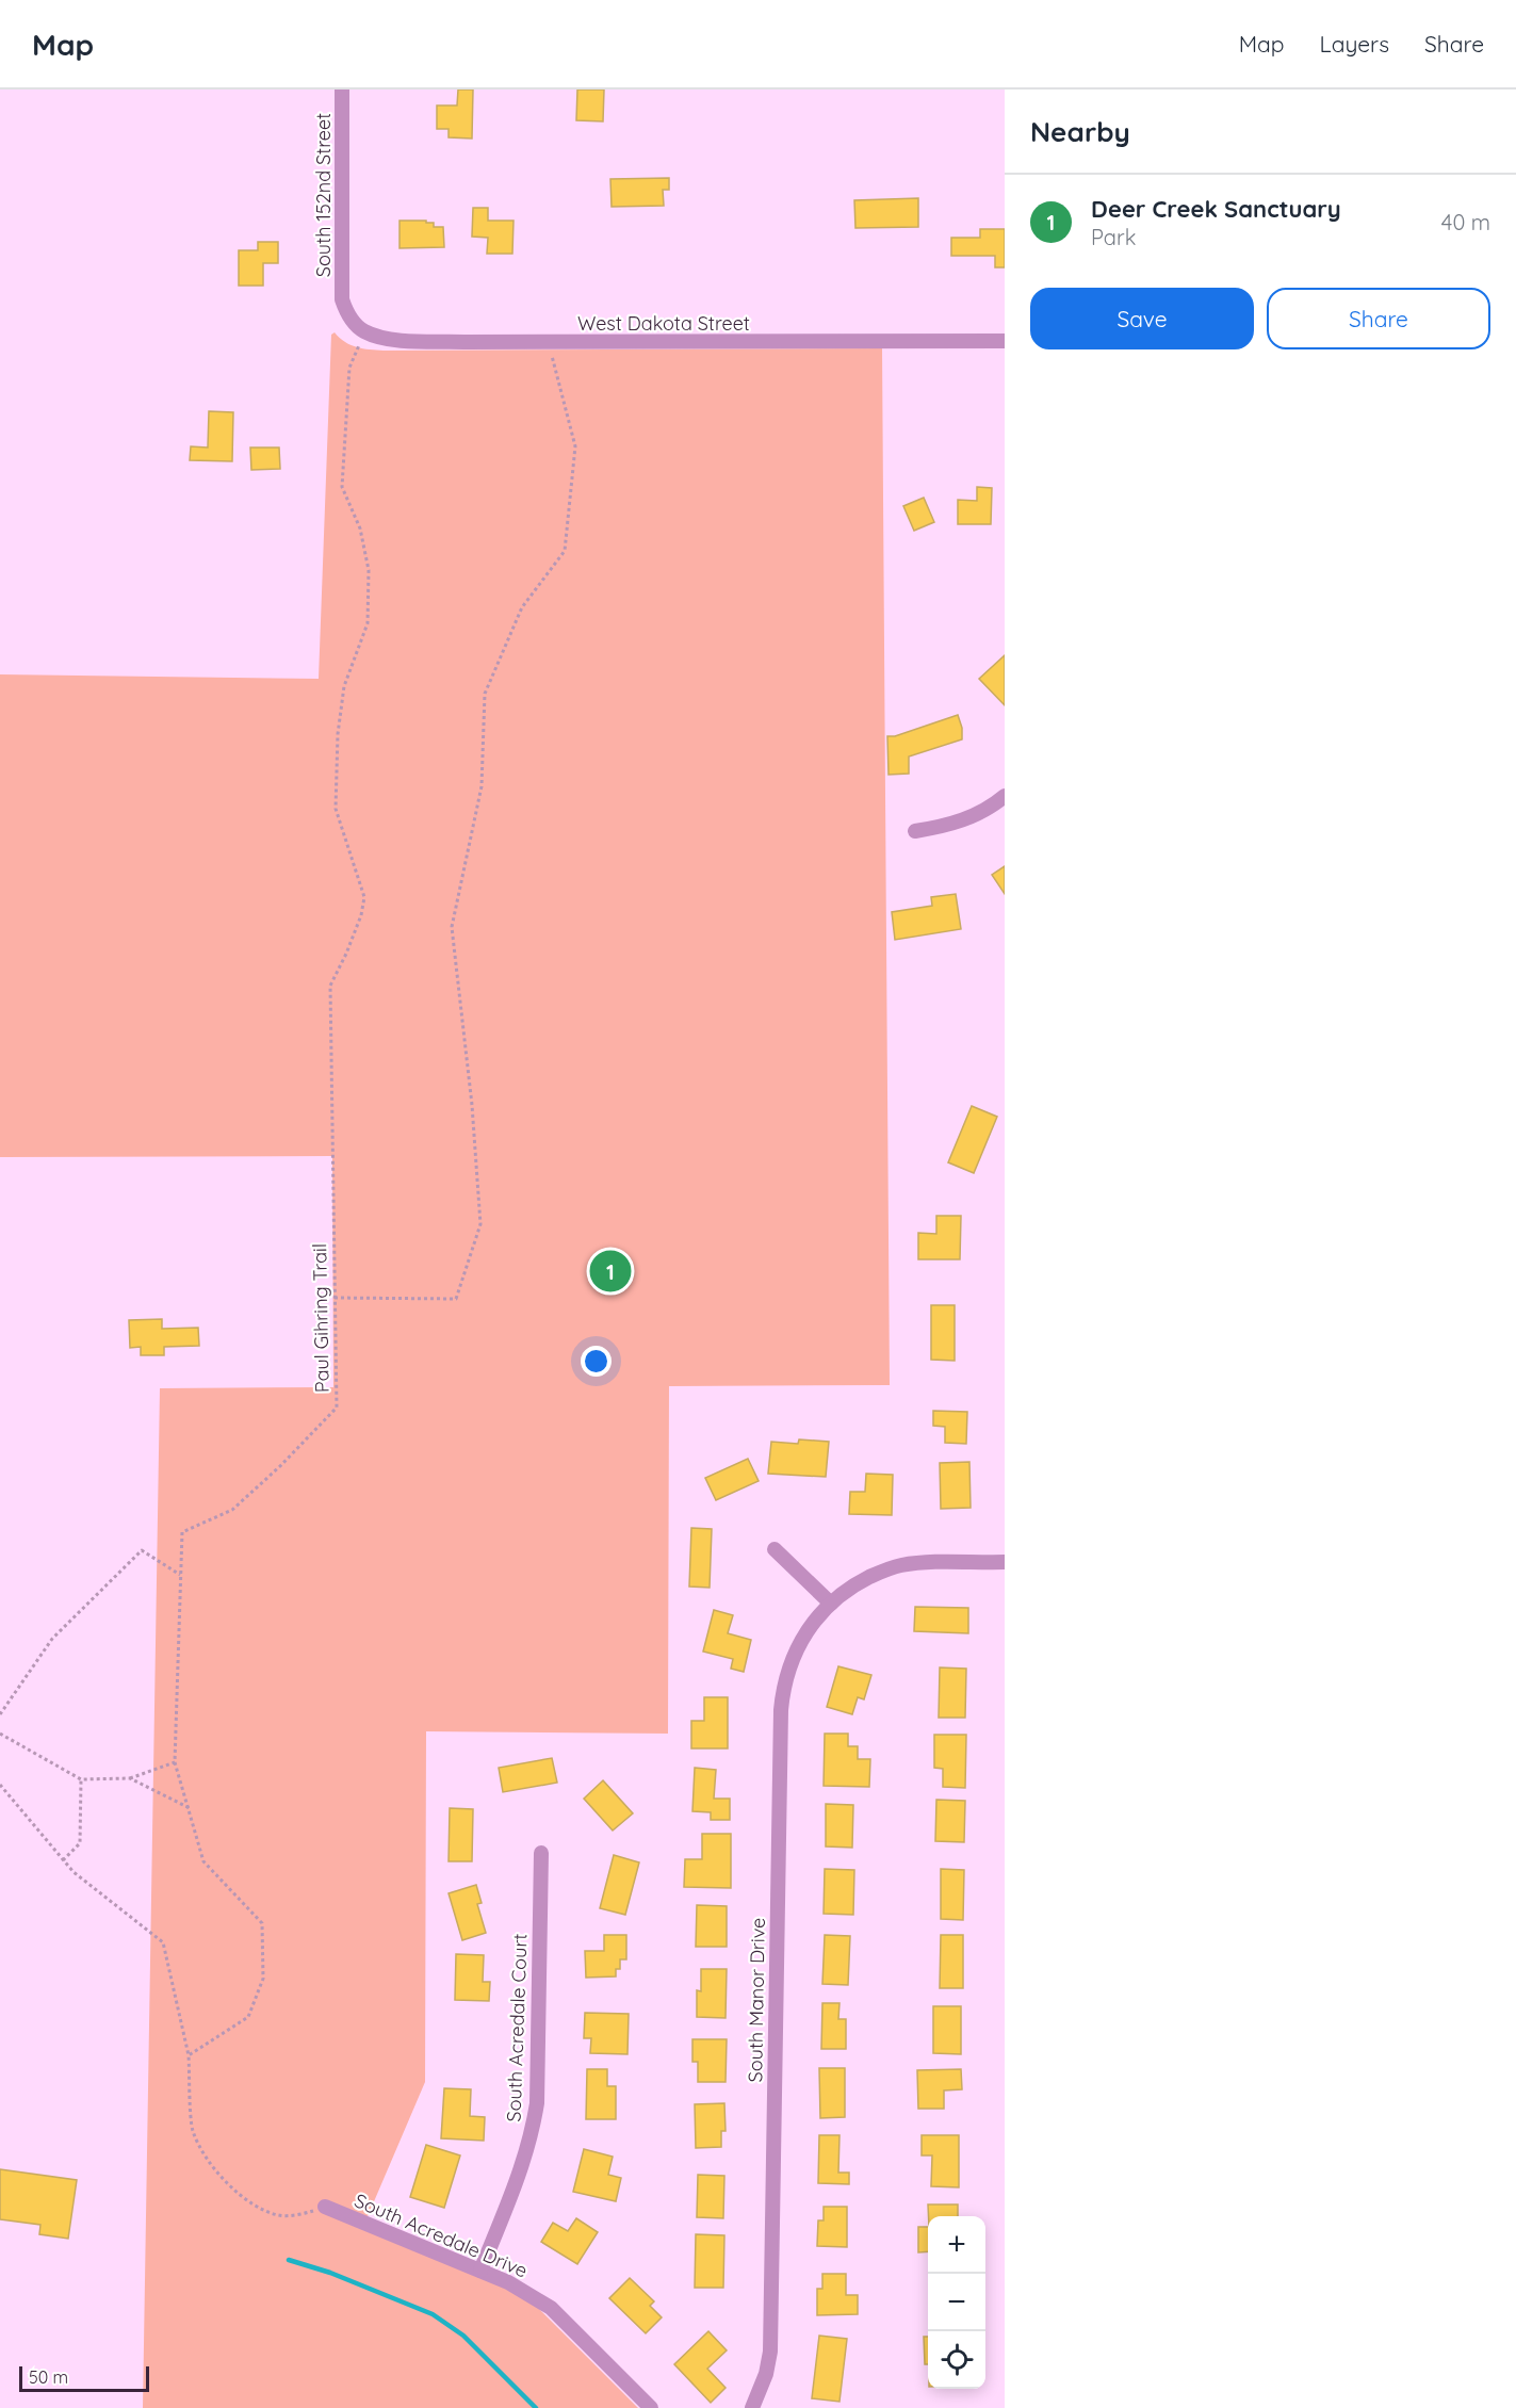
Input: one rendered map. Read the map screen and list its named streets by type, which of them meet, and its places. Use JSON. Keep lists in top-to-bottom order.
{
  "streets": {
    "street": [
      "South 152nd Street",
      "West Dakota Street",
      "South Manor Drive",
      "South Acredale Court",
      "South Acredale Drive"
    ],
    "path": ["Paul Gihring Trail"]
  },
  "crossings": [
    ["South 152nd Street", "West Dakota Street"],
    ["South 152nd Street", "Paul Gihring Trail"],
    ["West Dakota Street", "Paul Gihring Trail"],
    ["South Acredale Court", "South Acredale Drive"]
  ],
  "scale_bar": "50 m",
  "page": {
    "header": "Map",
    "nav": ["Map", "Layers", "Share"],
    "heading": "Nearby",
    "list": [
      {
        "mark": "1",
        "name": "Deer Creek Sanctuary",
        "note": "Park",
        "value": "40 m"
      }
    ],
    "buttons": ["Save", "Share"],
    "pins": "1",
    "map_buttons": ["+", "−"],
    "scale": "50 m"
  }
}
